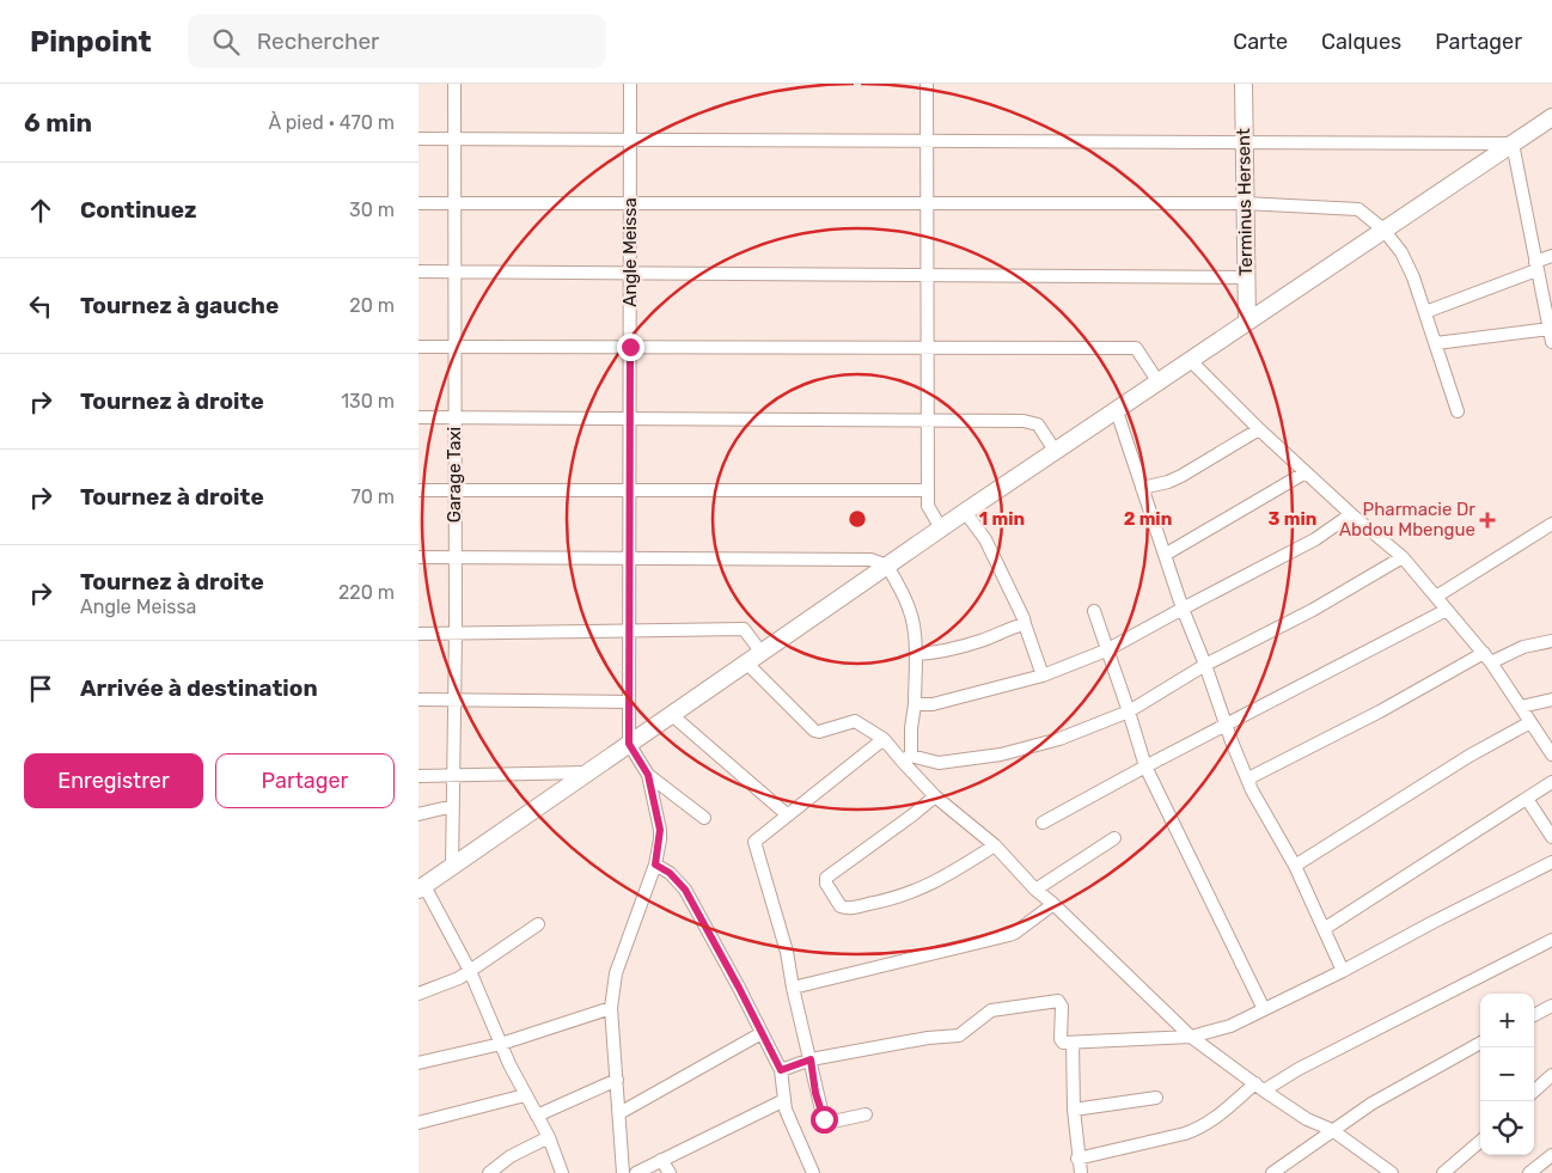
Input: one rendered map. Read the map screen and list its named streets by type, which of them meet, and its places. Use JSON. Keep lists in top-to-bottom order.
{
  "streets": {
    "street": ["Terminus Hersent", "Angle Meissa", "Garage Taxi"]
  },
  "places": {
    "health": ["Pharmacie Dr Abdou Mbengue"]
  },
  "page": {
    "header": "Pinpoint",
    "search": "Rechercher",
    "nav": ["Carte", "Calques", "Partager"],
    "heading": ["6 min", "À pied · 470 m"],
    "list": [
      ["Continuez", "30 m"],
      ["Tournez à gauche", "20 m"],
      ["Tournez à droite", "130 m"],
      ["Tournez à droite", "70 m"],
      ["Tournez à droite", "Angle Meissa", "220 m"],
      "Arrivée à destination"
    ],
    "buttons": ["Enregistrer", "Partager"],
    "map_buttons": ["+", "−"]
  },
  "rings": ["1 min", "2 min", "3 min"]
}
